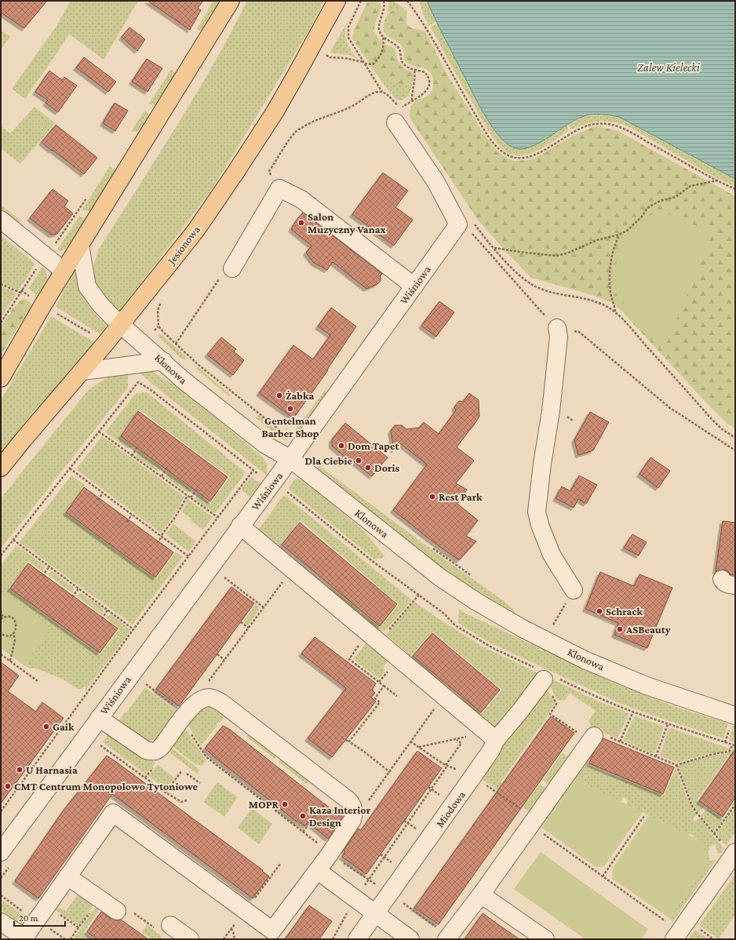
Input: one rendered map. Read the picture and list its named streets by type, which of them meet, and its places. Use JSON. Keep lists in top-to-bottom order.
{
  "streets": {
    "main road": ["Jesionowa"],
    "street": ["Wiśniowa", "Klonowa", "Miodowa"]
  },
  "crossings": [
    ["Jesionowa", "Klonowa"],
    ["Wiśniowa", "Klonowa"]
  ],
  "water": ["Zalew Kielecki"],
  "places": [
    "Salon Muzyczny Vanax",
    "Żabka",
    "Gentelman Barber Shop",
    "Dom Tapet",
    "Dla Ciebie",
    "Doris",
    "Rest Park",
    "Schrack",
    "ASBeauty",
    "Gaik",
    "U Harnasia",
    "CMT Centrum Monopolowo Tytoniowe",
    "MOPR",
    "Kaza Interior Design"
  ],
  "scale_bar": "20 m"
}
